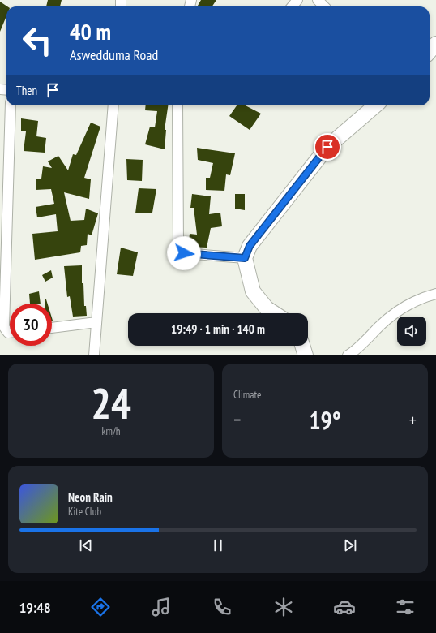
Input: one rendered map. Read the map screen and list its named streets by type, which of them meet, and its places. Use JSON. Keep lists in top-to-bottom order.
{
  "page": {
    "turn": ["40 m", "Aswedduma Road"],
    "then": "Then",
    "limit": "30",
    "trip": "19:49 · 1 min · 140 m",
    "tile": [
      ["24", "km/h"],
      "Climate"
    ],
    "heat": ["−", "19°", "+"],
    "song": ["Neon Rain", "Kite Club"],
    "tabs": "19:48"
  }
}
